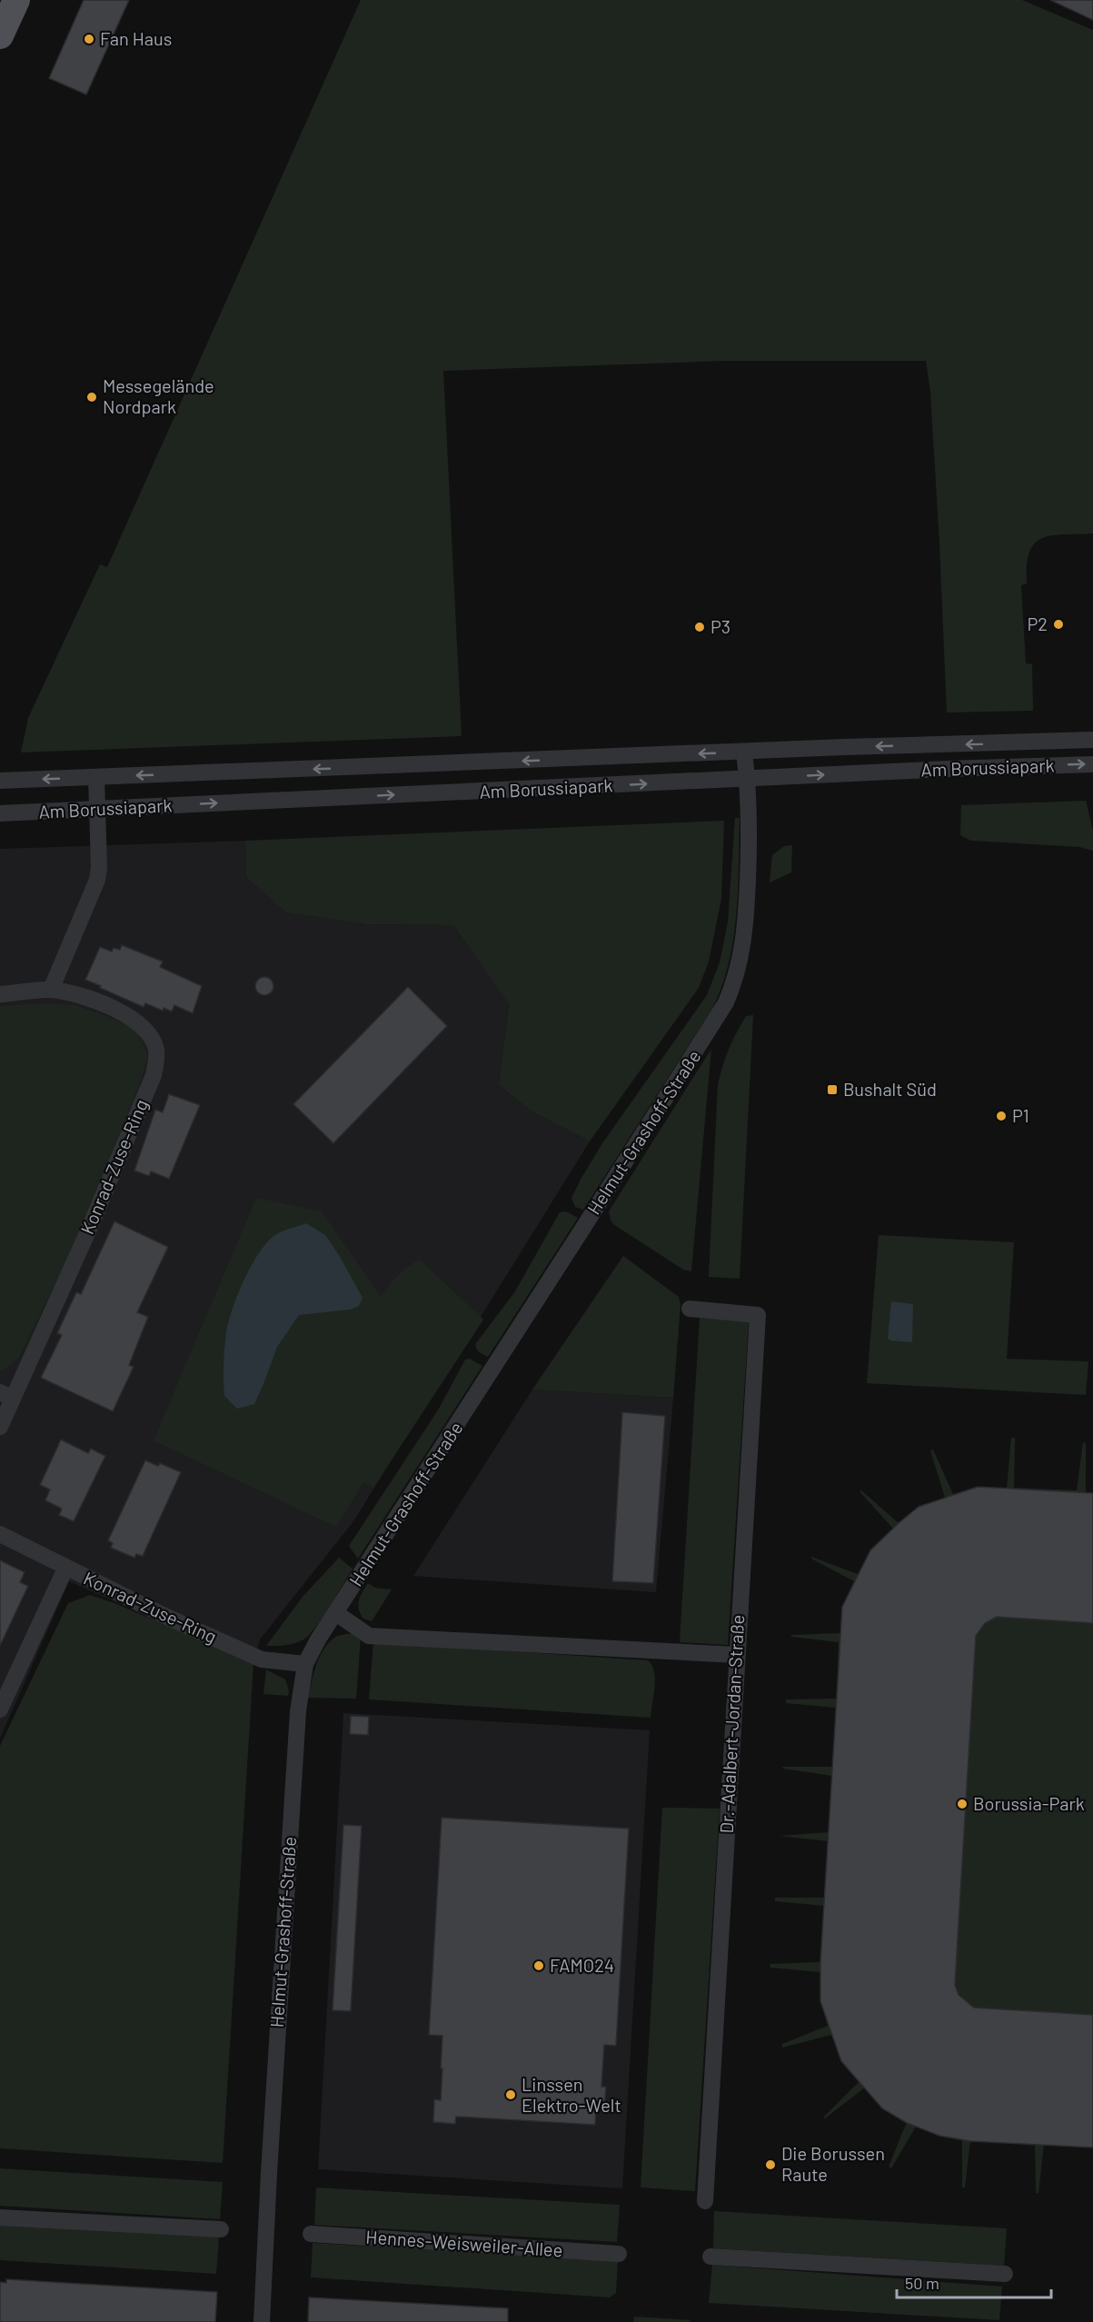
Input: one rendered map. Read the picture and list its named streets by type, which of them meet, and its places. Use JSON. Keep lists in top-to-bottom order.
{
  "streets": {
    "street": [
      "Am Borussiapark",
      "Helmut-Grashoff-Straße",
      "Konrad-Zuse-Ring",
      "Dr.-Adalbert-Jordan-Straße",
      "Hennes-Weisweiler-Allee"
    ]
  },
  "crossings": [
    ["Am Borussiapark", "Helmut-Grashoff-Straße"],
    ["Helmut-Grashoff-Straße", "Konrad-Zuse-Ring"]
  ],
  "places": {
    "other": [
      "Fan Haus",
      "Messegelände Nordpark",
      "P2",
      "P3",
      "P1",
      "Borussia-Park",
      "FAMO24",
      "Linssen Elektro-Welt",
      "Die Borussen Raute"
    ],
    "transit": ["Bushalt Süd"]
  },
  "scale_bar": "50 m"
}
